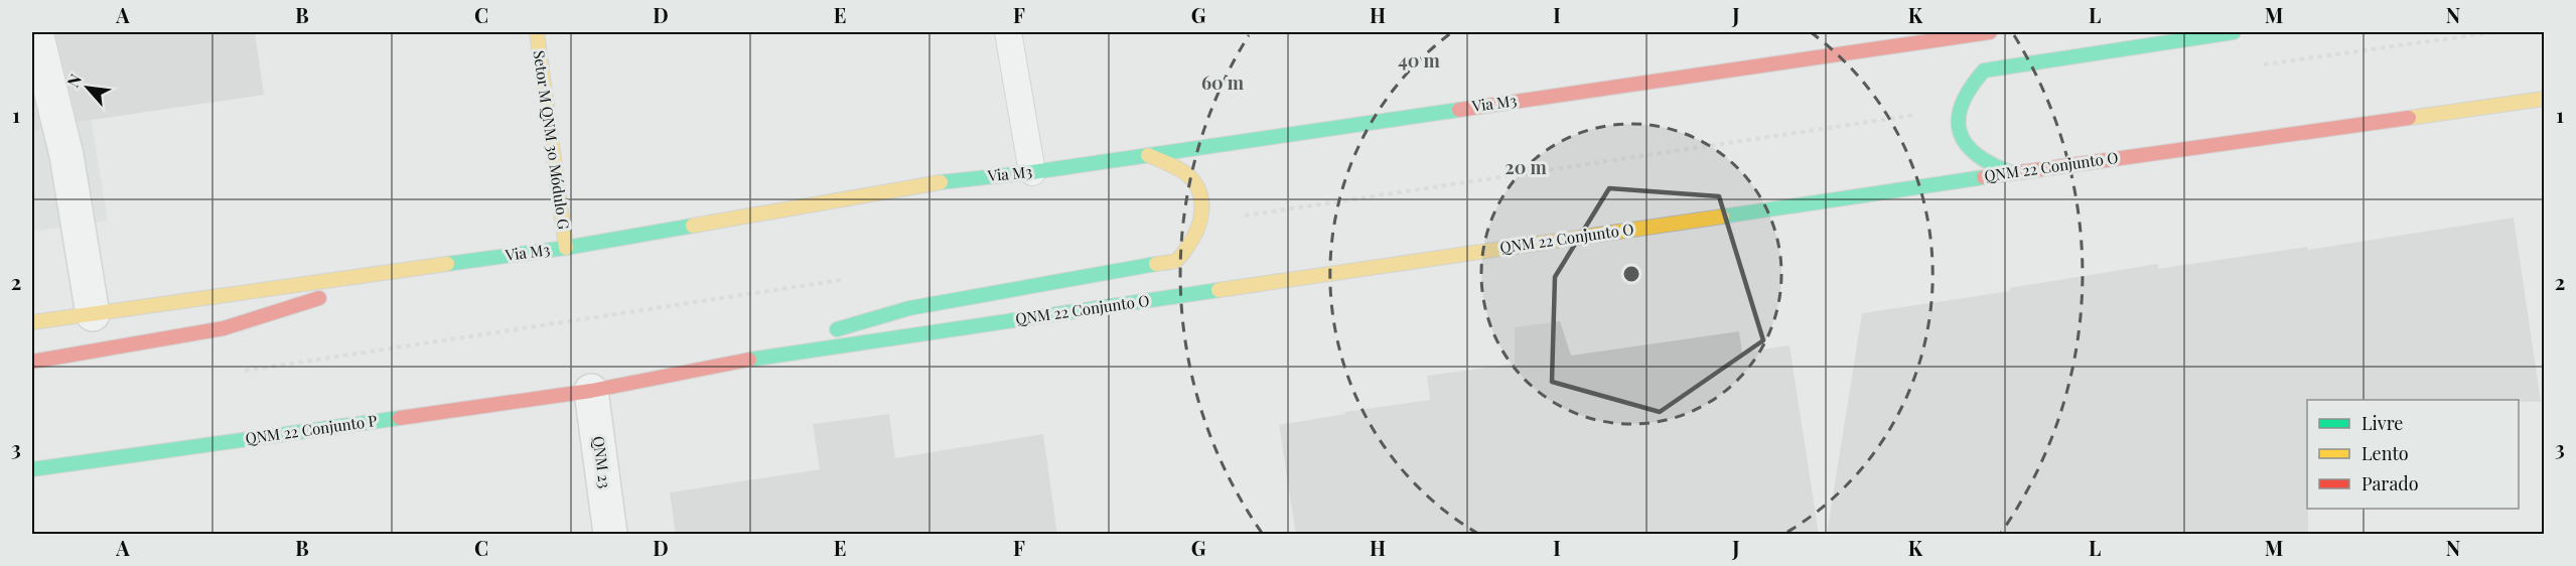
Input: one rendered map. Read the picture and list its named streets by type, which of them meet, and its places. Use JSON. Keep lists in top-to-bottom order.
{
  "streets": {
    "main road": [
      "Via M3",
      "Setor M QNM 30 Módulo G",
      "QNM 22 Conjunto O",
      "QNM 22 Conjunto P"
    ],
    "street": ["QNM 23"]
  },
  "crossings": [
    ["Via M3", "Setor M QNM 30 Módulo G"],
    ["QNM 22 Conjunto O", "QNM 22 Conjunto P"],
    ["QNM 22 Conjunto O", "QNM 23"],
    ["QNM 22 Conjunto P", "QNM 23"]
  ],
  "legend": ["Livre", "Lento", "Parado"],
  "north": "top left",
  "grid": {
    "columns": [
      "A",
      "B",
      "C",
      "D",
      "E",
      "F",
      "G",
      "H",
      "I",
      "J",
      "K",
      "L",
      "M",
      "N"
    ],
    "rows": ["1", "2", "3"]
  },
  "rings": ["40 m", "60 m", "20 m"]
}
